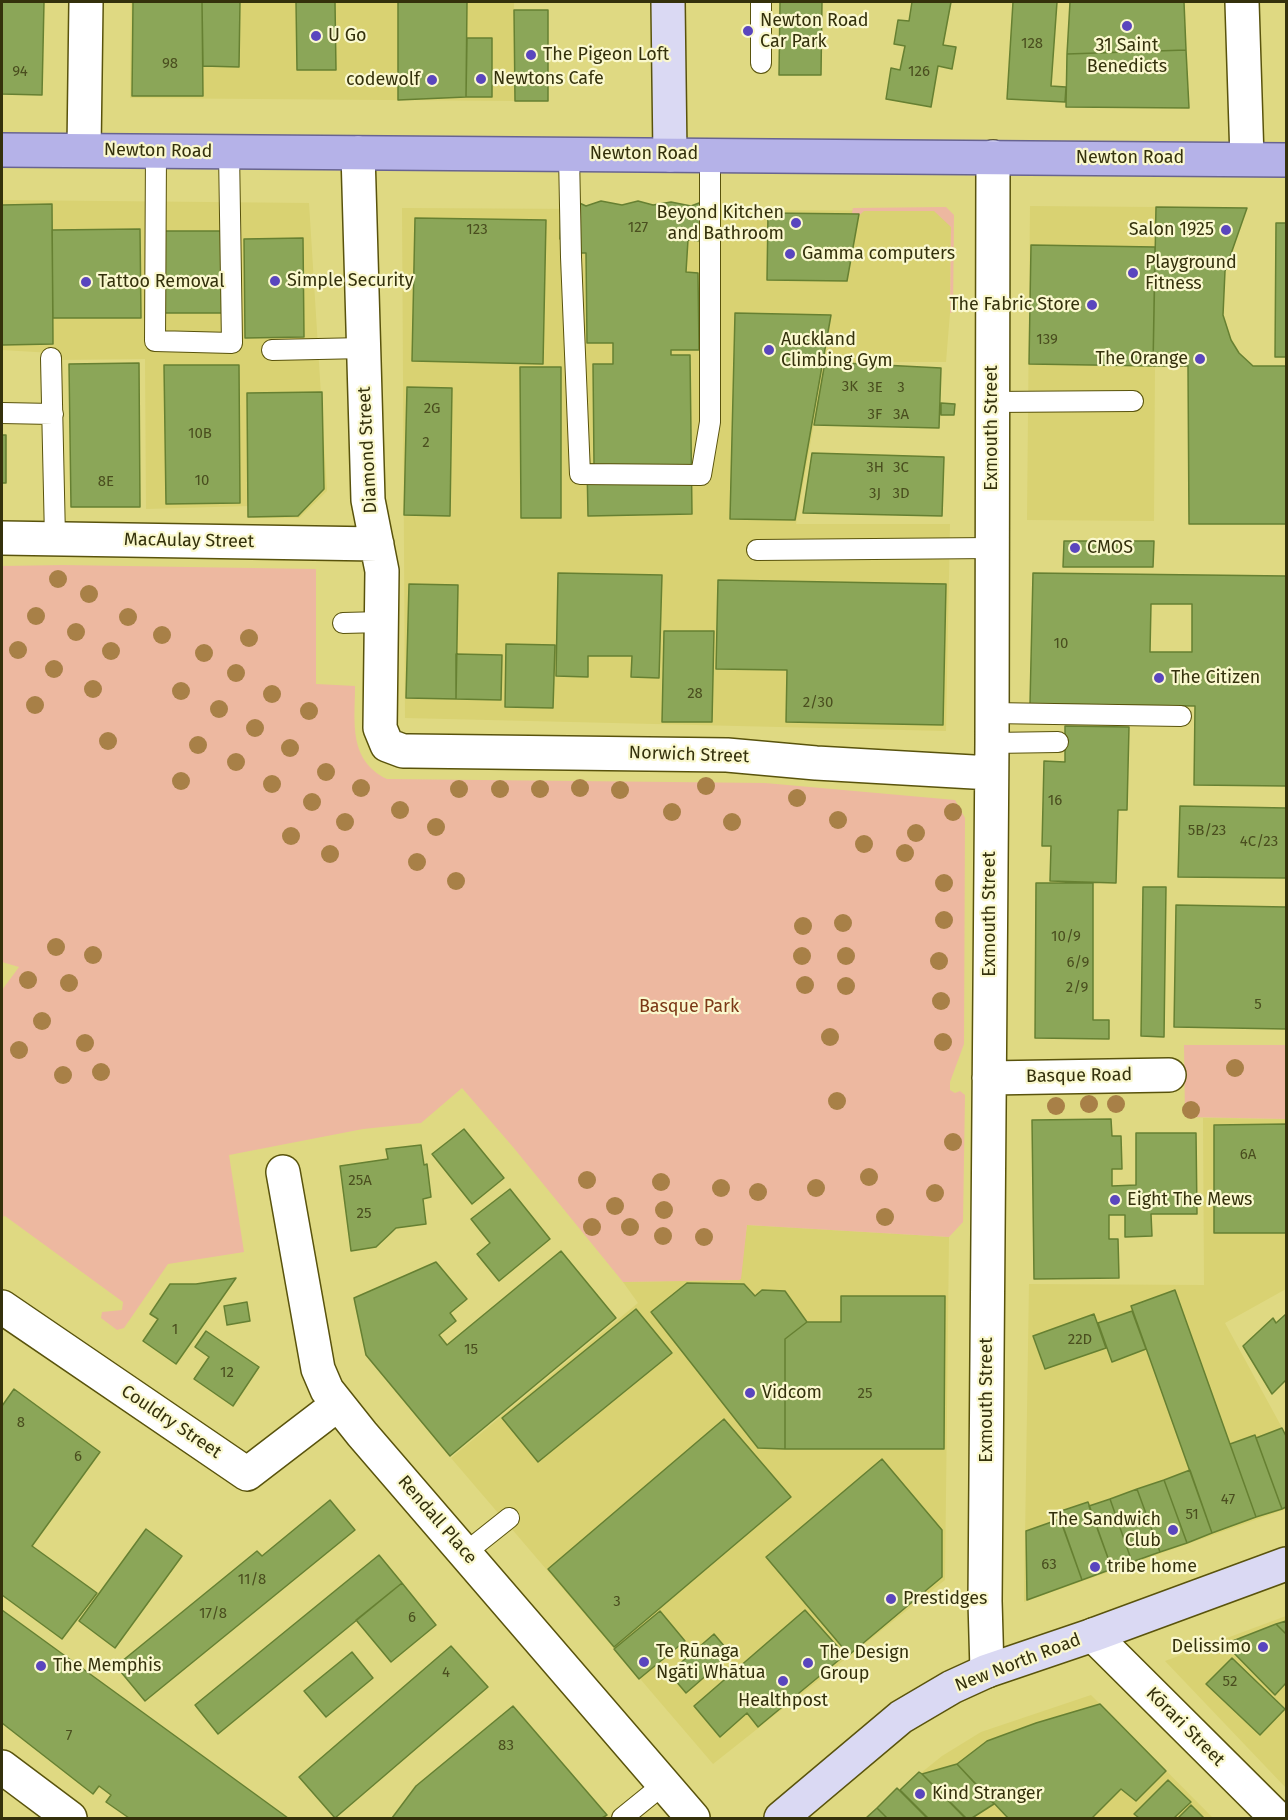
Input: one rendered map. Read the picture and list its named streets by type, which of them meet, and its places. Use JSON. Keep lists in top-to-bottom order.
{
  "streets": {
    "main road": ["Newton Road", "New North Road"],
    "street": [
      "Exmouth Street",
      "Diamond Street",
      "MacAulay Street",
      "Norwich Street",
      "Basque Road",
      "Couldry Street",
      "Rendall Place",
      "Kōrari Street"
    ]
  },
  "crossings": [
    ["Newton Road", "Exmouth Street"],
    ["Newton Road", "Diamond Street"],
    ["Exmouth Street", "Norwich Street"],
    ["Exmouth Street", "Basque Road"],
    ["Exmouth Street", "New North Road"],
    ["Diamond Street", "MacAulay Street"],
    ["Diamond Street", "Norwich Street"],
    ["Couldry Street", "Rendall Place"],
    ["New North Road", "Kōrari Street"]
  ],
  "parks": ["Basque Park"],
  "places": [
    "31 Saint Benedicts",
    "Newton Road Car Park",
    "U Go",
    "The Pigeon Loft",
    "Newtons Cafe",
    "codewolf",
    "Beyond Kitchen and Bathroom",
    "Salon 1925",
    "Gamma computers",
    "Playground Fitness",
    "Simple Security",
    "Tattoo Removal",
    "The Fabric Store",
    "Auckland Climbing Gym",
    "The Orange",
    "CMOS",
    "The Citizen",
    "Eight The Mews",
    "Vidcom",
    "The Sandwich Club",
    "tribe home",
    "Prestidges",
    "Delissimo",
    "Te Rūnaga Ngāti Whātua",
    "The Design Group",
    "The Memphis",
    "Healthpost",
    "Kind Stranger"
  ],
  "house_numbers": [
    "128",
    "98",
    "94",
    "126",
    "127",
    "123",
    "139",
    "3K",
    "3E",
    "3",
    "2G",
    "3F",
    "3A",
    "10B",
    "2",
    "3H",
    "3C",
    "10",
    "8E",
    "3J",
    "3D",
    "10",
    "28",
    "2/30",
    "16",
    "5B/23",
    "4C/23",
    "10/9",
    "6/9",
    "2/9",
    "5",
    "6A",
    "25A",
    "25",
    "1",
    "22D",
    "15",
    "12",
    "25",
    "8",
    "6",
    "47",
    "51",
    "63",
    "11/8",
    "3",
    "17/8",
    "6",
    "4",
    "52",
    "7",
    "83"
  ]
}
